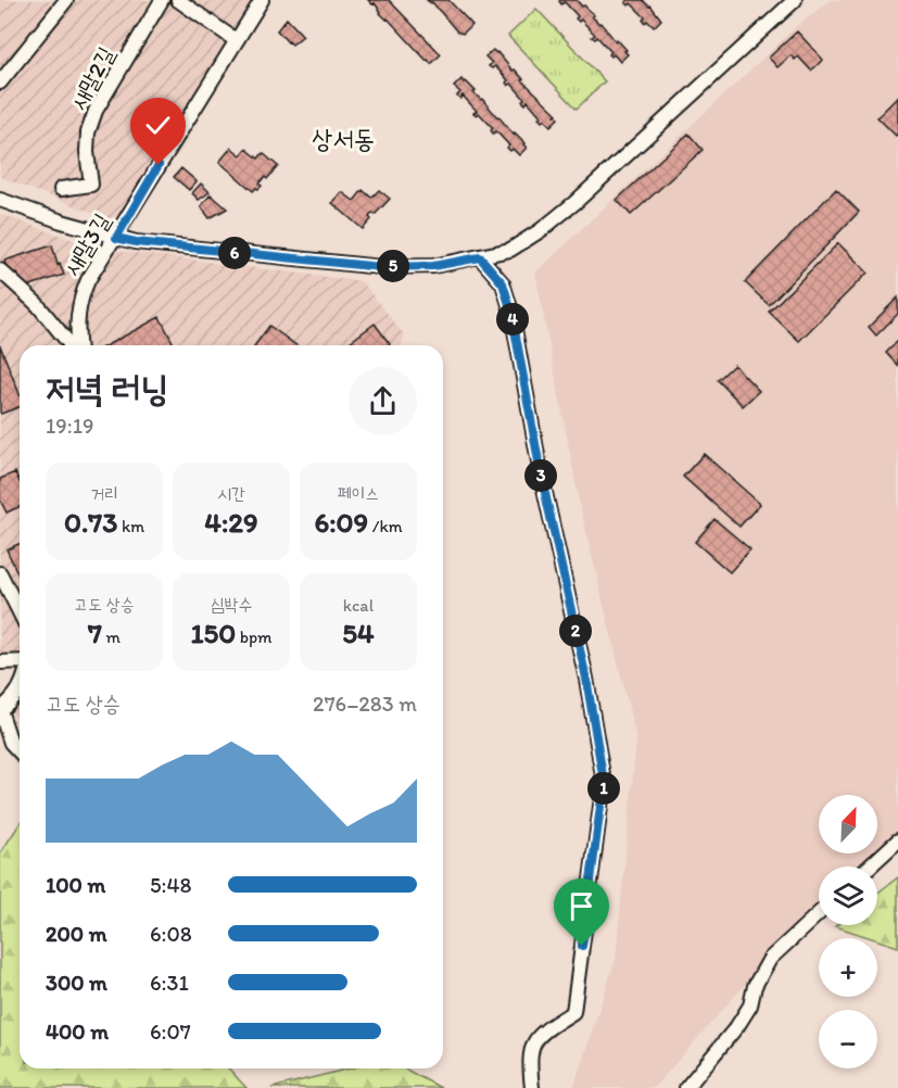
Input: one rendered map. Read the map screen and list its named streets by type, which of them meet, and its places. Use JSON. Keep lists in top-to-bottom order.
{
  "streets": {
    "street": ["새말2길", "새말3길"]
  },
  "districts": ["상서동"],
  "north": "top right",
  "page": {
    "pins": [
      "6",
      "5",
      "4",
      "3",
      "2",
      "1"
    ],
    "heading": ["저녁 러닝", "19:19"],
    "stats": [
      ["거리", "0.73 km"],
      ["시간", "4:29"],
      ["페이스", "6:09 /km"],
      ["고도 상승", "7 m"],
      ["심박수", "150 bpm"],
      ["kcal", "54"]
    ],
    "chart": ["고도 상승", "276–283 m"],
    "map_buttons": ["+", "−"],
    "list": [
      {
        "name": "100 m",
        "note": "5:48"
      },
      {
        "name": "200 m",
        "note": "6:08"
      },
      {
        "name": "300 m",
        "note": "6:31"
      },
      {
        "name": "400 m",
        "note": "6:07"
      }
    ]
  }
}
